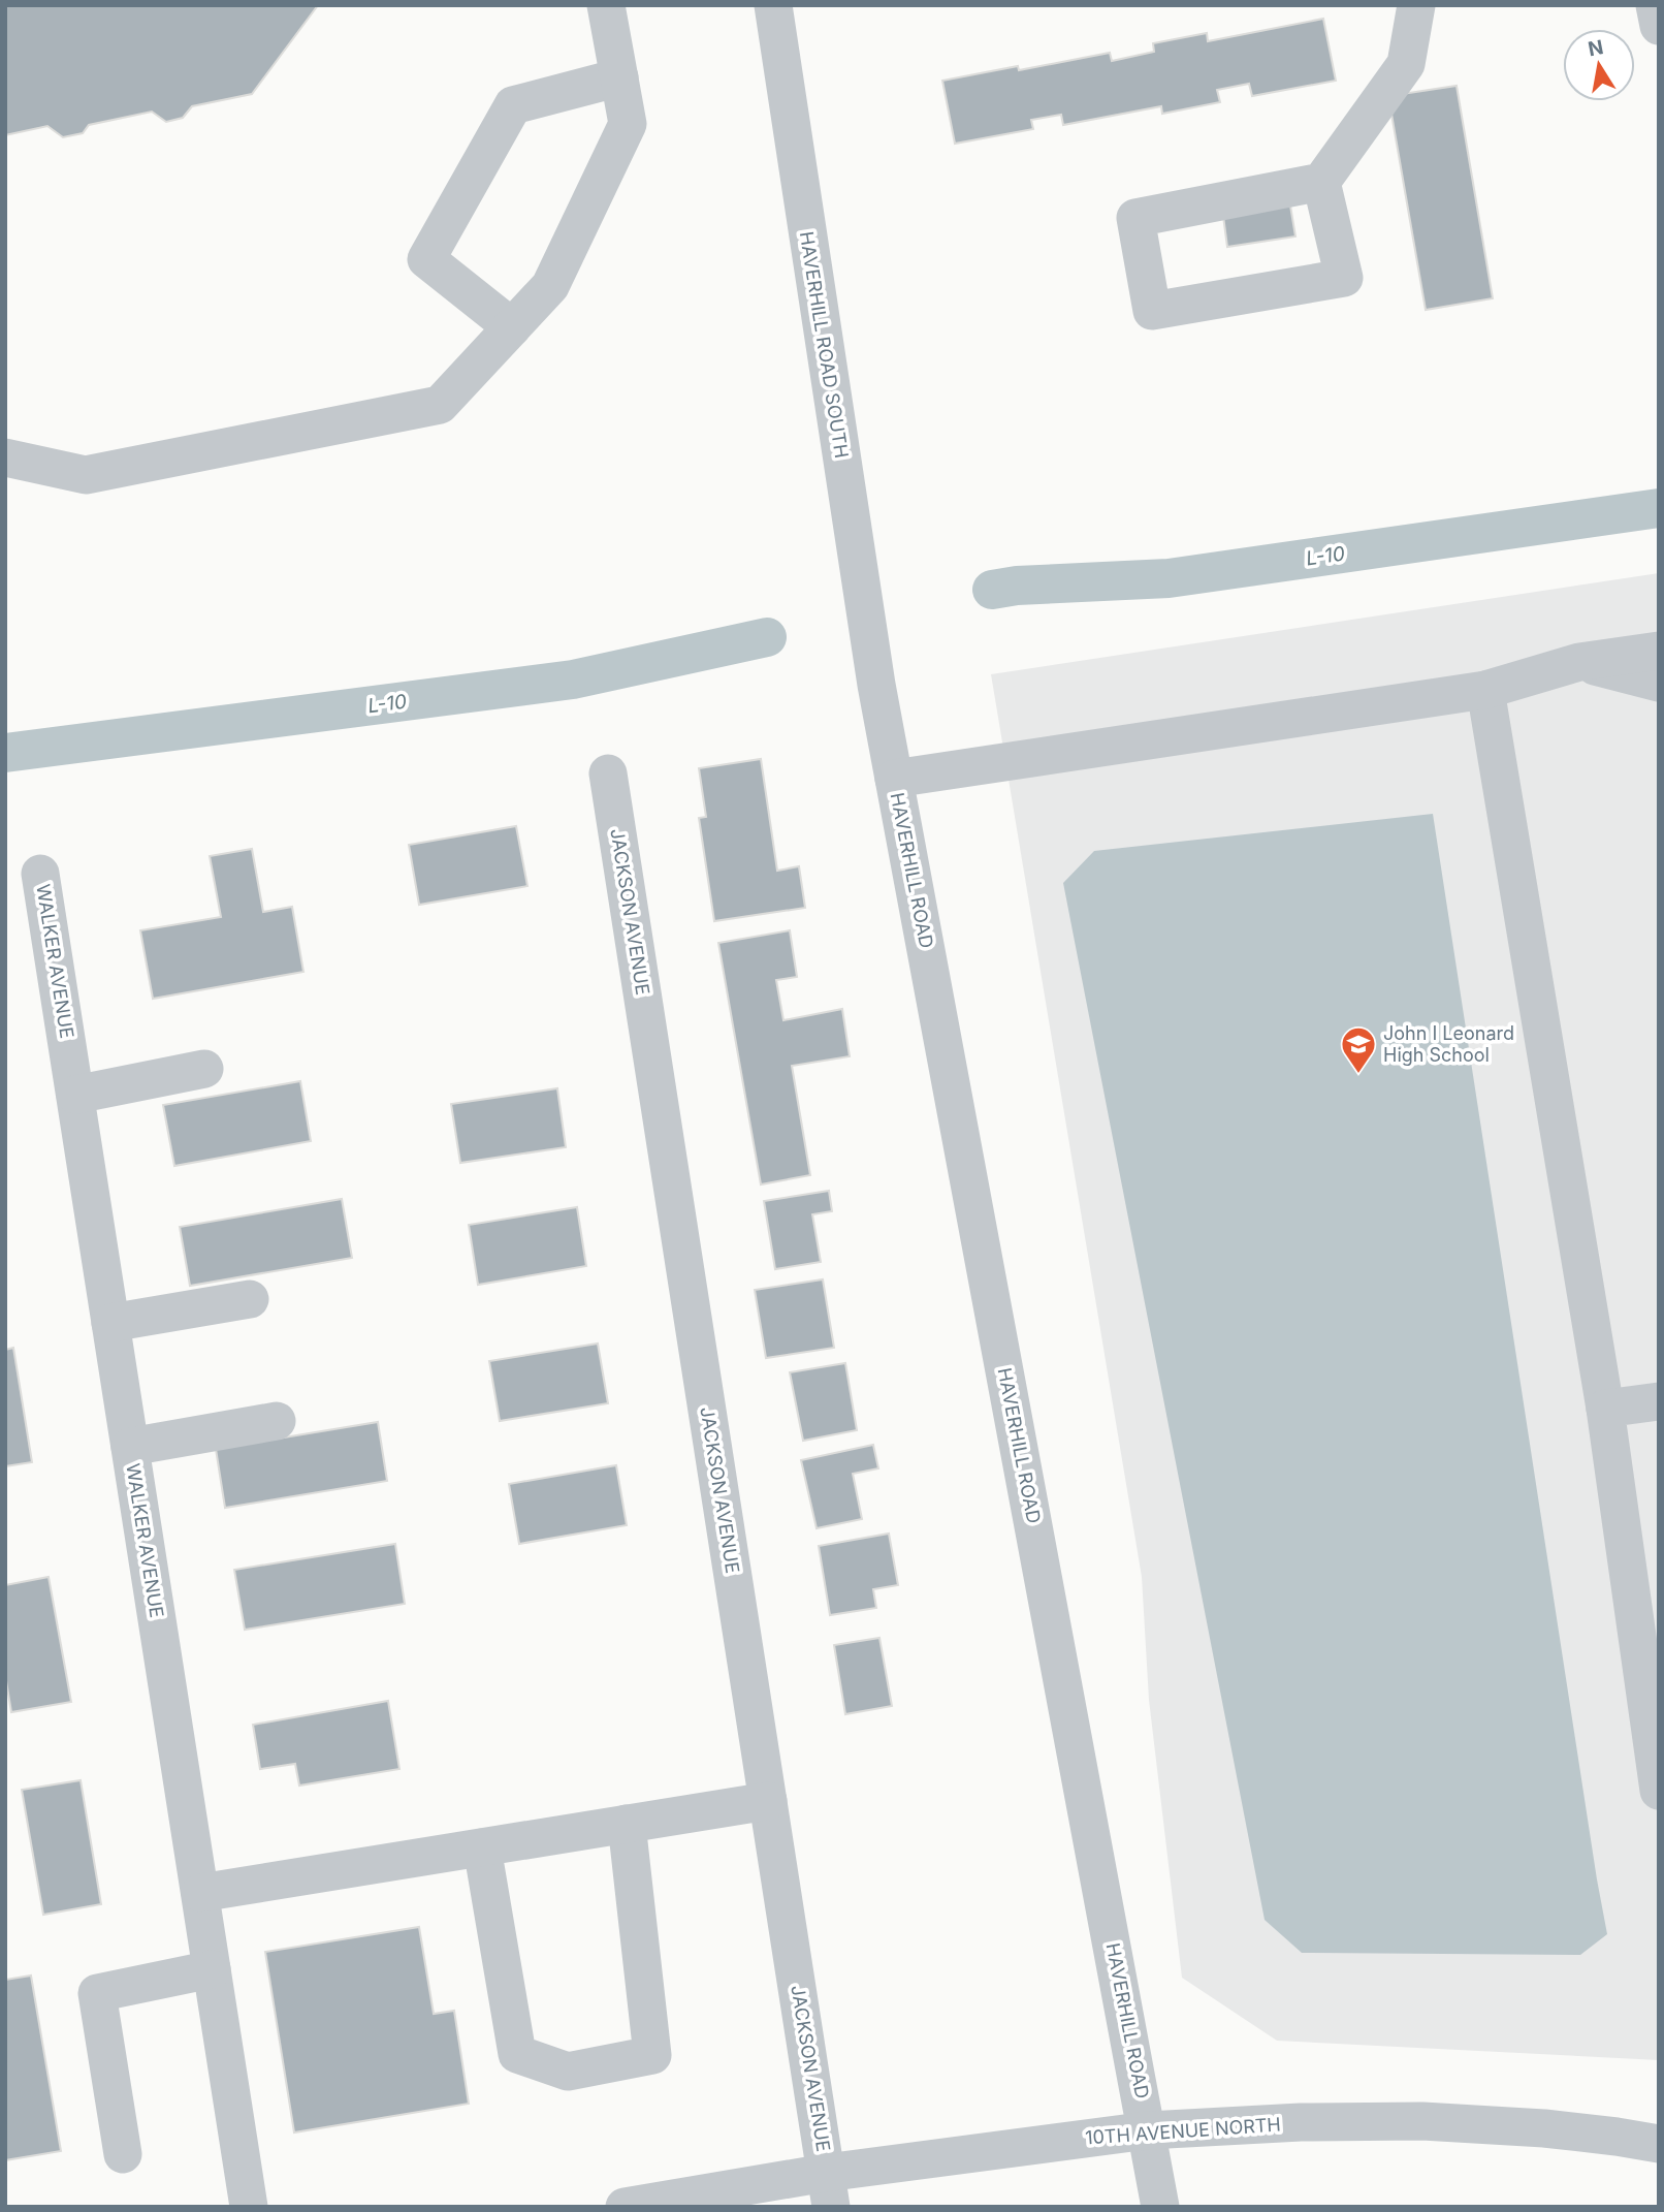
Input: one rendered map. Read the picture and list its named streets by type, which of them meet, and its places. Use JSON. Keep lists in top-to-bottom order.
{
  "streets": {
    "street": [
      "HAVERHILL ROAD SOUTH",
      "HAVERHILL ROAD",
      "JACKSON AVENUE",
      "WALKER AVENUE",
      "10TH AVENUE NORTH"
    ]
  },
  "crossings": [
    ["HAVERHILL ROAD SOUTH", "HAVERHILL ROAD"],
    ["HAVERHILL ROAD", "10TH AVENUE NORTH"],
    ["JACKSON AVENUE", "10TH AVENUE NORTH"]
  ],
  "water": ["L-10"],
  "places": {
    "school or university": ["John I Leonard High School"]
  },
  "north": "top"
}
